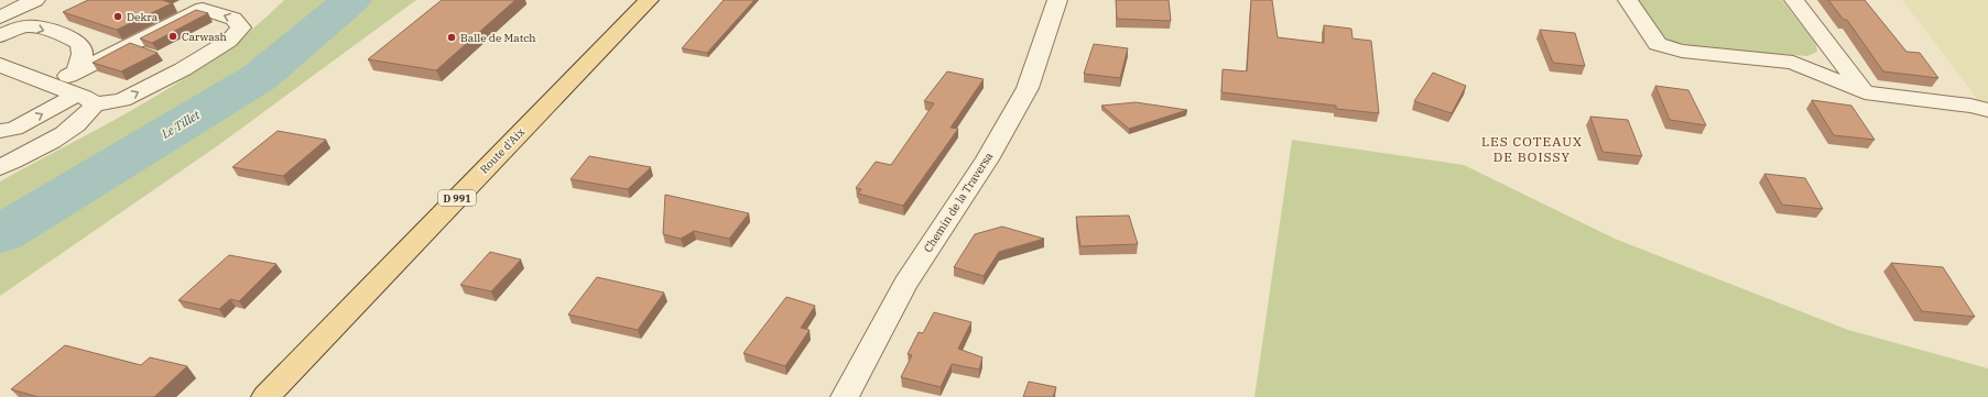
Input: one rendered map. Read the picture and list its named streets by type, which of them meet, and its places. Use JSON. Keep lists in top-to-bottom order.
{
  "streets": {
    "main road": ["Route d'Aix", "D 991"],
    "street": ["Chemin de la Traversa"]
  },
  "districts": ["LES COTEAUX DE BOISSY"],
  "water": ["Le Tillet"],
  "places": ["Dekra", "Carwash", "Balle de Match"]
}
